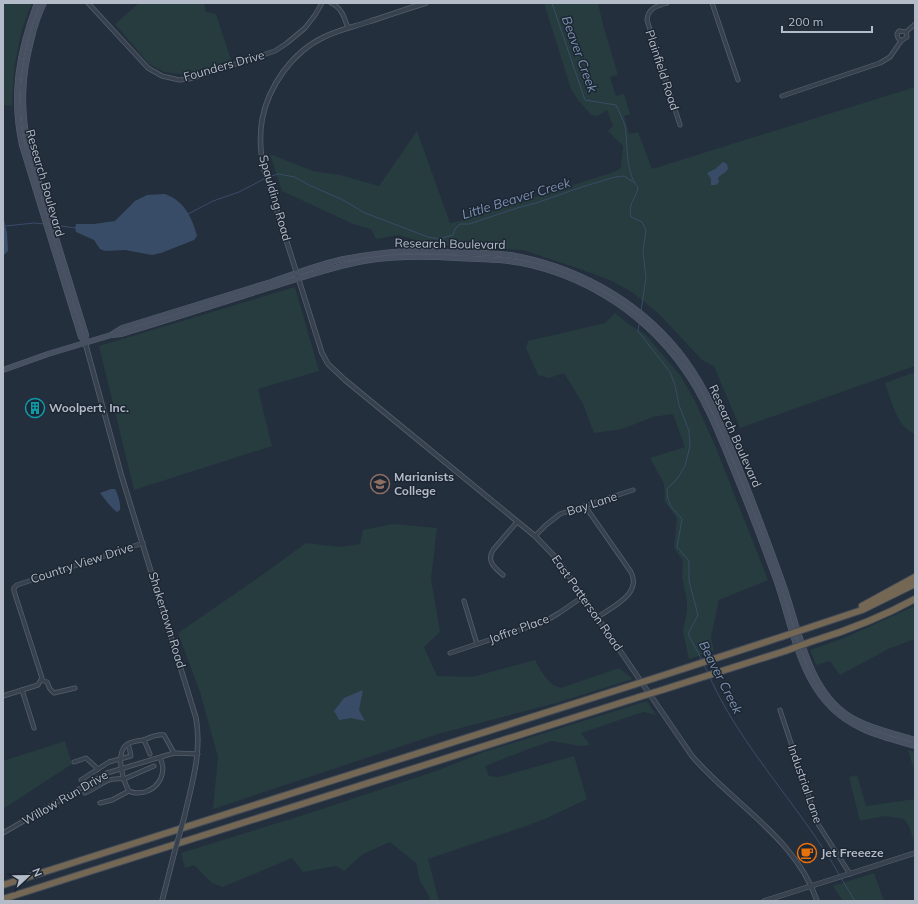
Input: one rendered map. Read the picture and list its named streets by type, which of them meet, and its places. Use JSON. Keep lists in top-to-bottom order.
{
  "streets": {
    "main road": ["Research Boulevard"],
    "street": [
      "Founders Drive",
      "Plainfield Road",
      "Spaulding Road",
      "Bay Lane",
      "Country View Drive",
      "East Patterson Road",
      "Shakertown Road",
      "Joffre Place",
      "Industrial Lane",
      "Willow Run Drive"
    ]
  },
  "crossings": [
    ["Research Boulevard", "Spaulding Road"],
    ["Research Boulevard", "East Patterson Road"],
    ["Research Boulevard", "Shakertown Road"],
    ["Spaulding Road", "East Patterson Road"],
    ["Bay Lane", "East Patterson Road"],
    ["Country View Drive", "Shakertown Road"],
    ["East Patterson Road", "Joffre Place"],
    ["Shakertown Road", "Willow Run Drive"]
  ],
  "water": ["Beaver Creek", "Little Beaver Creek"],
  "places": {
    "building": ["Woolpert, Inc."],
    "school or university": ["Marianists College"],
    "cafe": ["Jet Freeeze"]
  },
  "scale_bar": "200 m",
  "north": "right"
}
